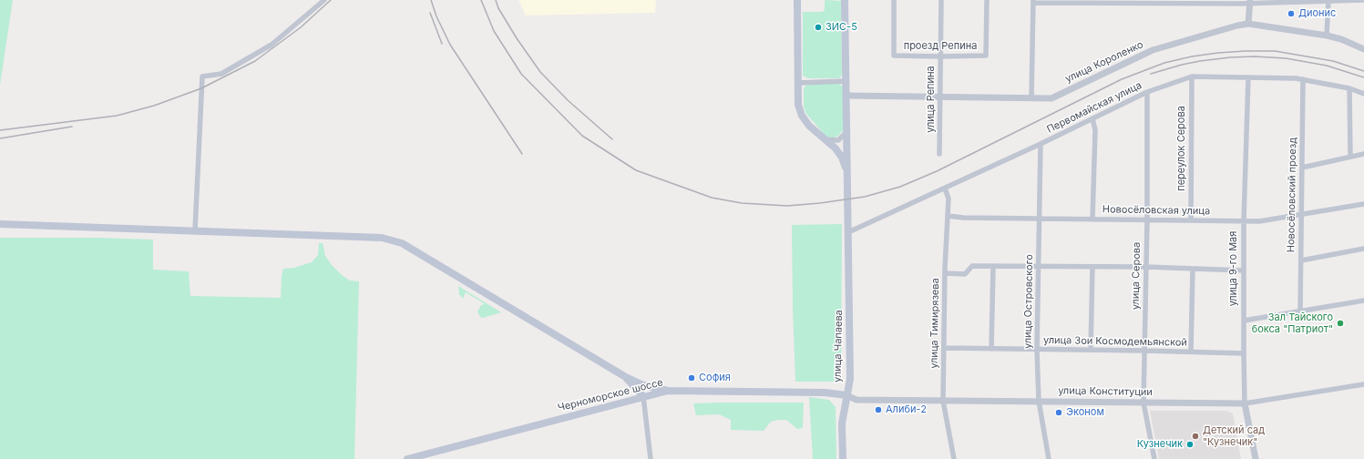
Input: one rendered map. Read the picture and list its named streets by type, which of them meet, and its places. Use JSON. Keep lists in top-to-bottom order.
{
  "streets": {
    "main road": ["улица Чапаева", "Черноморское шоссе"],
    "street": [
      "проезд Репина",
      "улица Короленко",
      "улица Репина",
      "Первомайская улица",
      "переулок Серова",
      "Новосёловский проезд",
      "Новосёловская улица",
      "улица 9-го Мая",
      "улица Серова",
      "улица Островского",
      "улица Тимирязева",
      "улица Зои Космодемьянской",
      "улица Конституции"
    ]
  },
  "crossings": [
    ["проезд Репина", "улица Репина"],
    ["улица Короленко", "улица Репина"],
    ["улица Короленко", "улица Чапаева"],
    ["Первомайская улица", "переулок Серова"],
    ["Первомайская улица", "Новосёловский проезд"],
    ["Первомайская улица", "улица 9-го Мая"],
    ["Первомайская улица", "улица Серова"],
    ["Первомайская улица", "улица Островского"],
    ["Первомайская улица", "улица Тимирязева"],
    ["Первомайская улица", "улица Чапаева"],
    ["переулок Серова", "Новосёловская улица"],
    ["Новосёловский проезд", "Новосёловская улица"],
    ["Новосёловская улица", "улица 9-го Мая"],
    ["Новосёловская улица", "улица Серова"],
    ["Новосёловская улица", "улица Островского"],
    ["Новосёловская улица", "улица Тимирязева"],
    ["улица 9-го Мая", "улица Зои Космодемьянской"],
    ["улица 9-го Мая", "улица Конституции"],
    ["улица Серова", "улица Зои Космодемьянской"],
    ["улица Серова", "улица Конституции"],
    ["улица Островского", "улица Зои Космодемьянской"],
    ["улица Островского", "улица Конституции"],
    ["улица Тимирязева", "улица Зои Космодемьянской"],
    ["улица Тимирязева", "улица Конституции"],
    ["улица Чапаева", "улица Конституции"],
    ["улица Чапаева", "Черноморское шоссе"],
    ["улица Конституции", "Черноморское шоссе"]
  ],
  "places": [
    "Дионис",
    "ЗИС-5",
    "Зал Тайского бокса \"Патриот\"",
    "София",
    "Алиби-2",
    "Эконом",
    "Детский сад \"Кузнечик\"",
    "Кузнечик"
  ]
}
